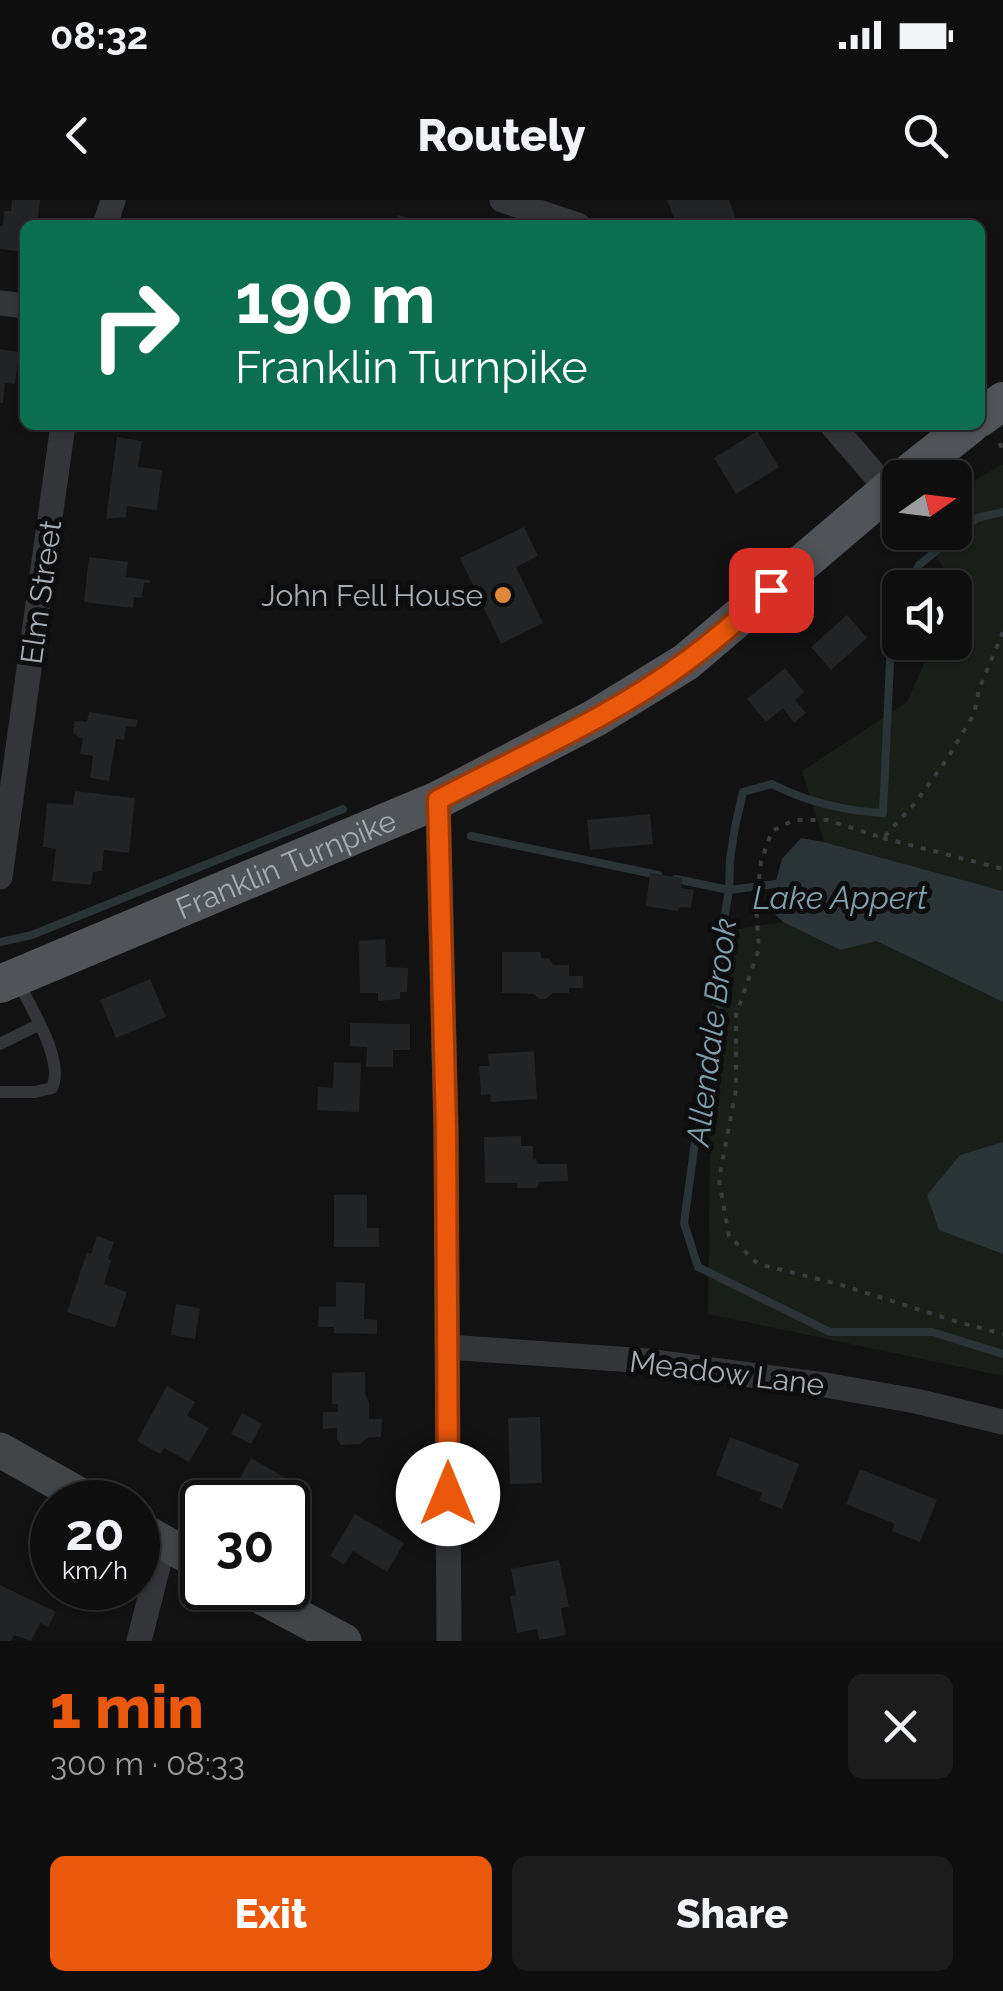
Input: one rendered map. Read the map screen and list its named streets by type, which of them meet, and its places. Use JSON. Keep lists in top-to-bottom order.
{
  "streets": {
    "main road": ["Franklin Turnpike"],
    "street": ["Elm Street", "Meadow Lane"]
  },
  "water": ["Lake Appert", "Allendale Brook"],
  "places": ["John Fell House"],
  "north": "right",
  "page": {
    "status": "08:32",
    "header": "Routely",
    "turn": ["190 m", "Franklin Turnpike"],
    "speed": "20 km/h",
    "limit": "30",
    "heading": ["1 min", "300 m · 08:33"],
    "buttons": ["Exit", "Share"]
  }
}
